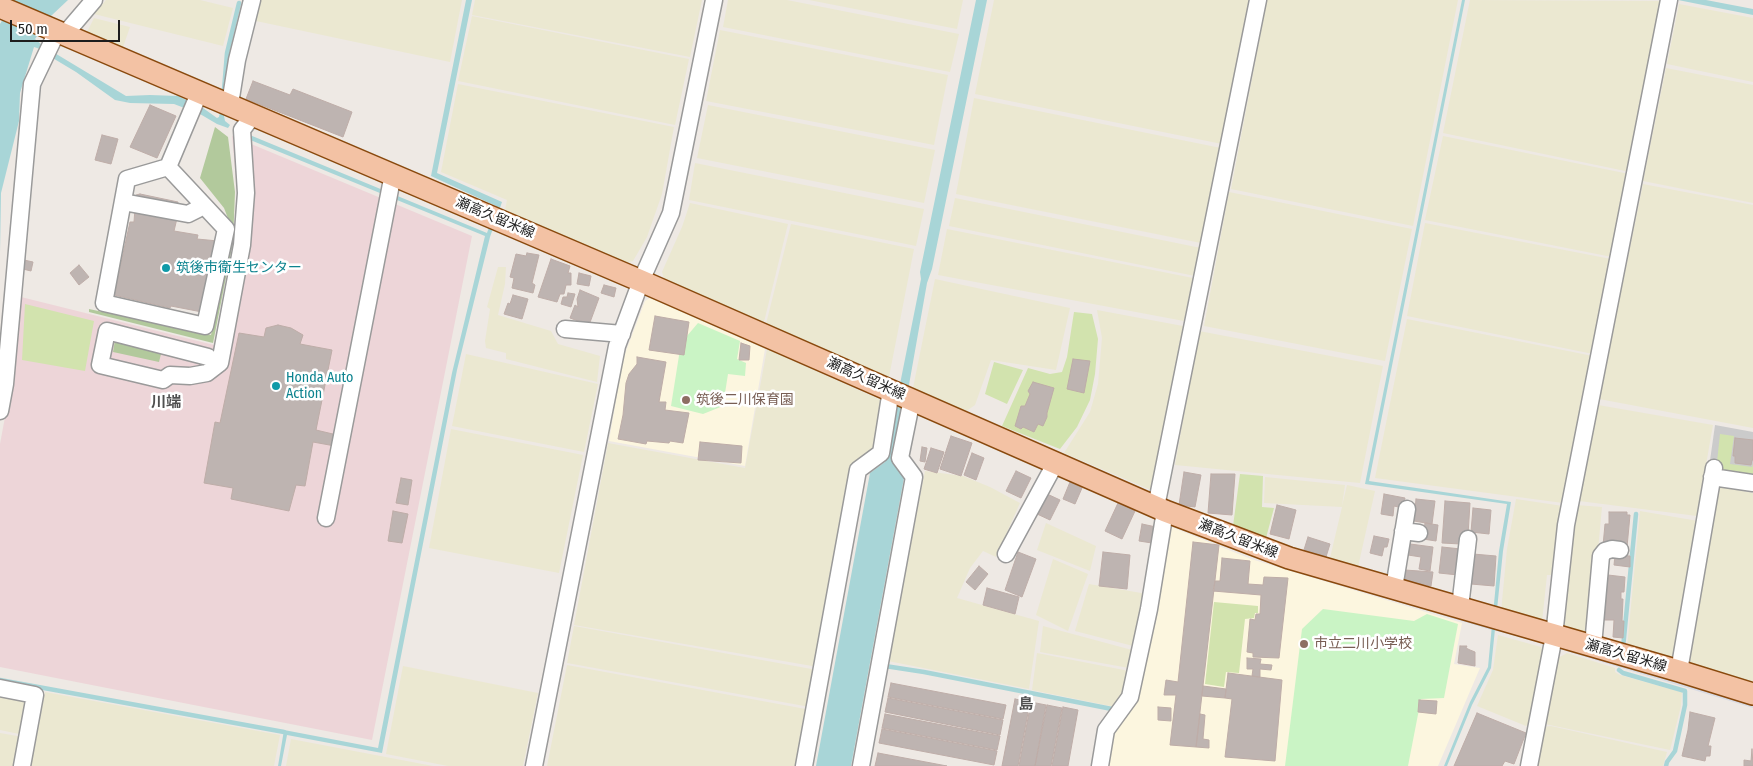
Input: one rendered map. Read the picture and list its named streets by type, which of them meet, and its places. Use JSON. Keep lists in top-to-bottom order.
{
  "streets": {
    "main road": ["瀬高久留米線"]
  },
  "districts": ["川端", "島"],
  "places": [
    "筑後市衛生センター",
    "Honda Auto Action",
    "筑後二川保育園",
    "市立二川小学校"
  ],
  "scale_bar": "50 m"
}
